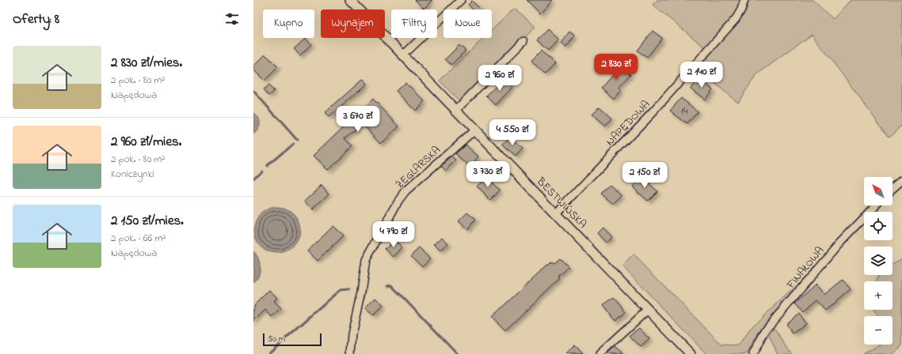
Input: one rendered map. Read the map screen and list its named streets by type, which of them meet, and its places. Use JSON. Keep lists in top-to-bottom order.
{
  "streets": {
    "street": [
      "NAPĘDOWA",
      "ŻEGLARSKA",
      "BESTWIŃSKA",
      "FINAŁOWA"
    ]
  },
  "crossings": [
    ["NAPĘDOWA", "BESTWIŃSKA"],
    ["ŻEGLARSKA", "BESTWIŃSKA"]
  ],
  "house_numbers": ["14"],
  "scale_bar": "50 m",
  "north": "top left",
  "page": {
    "heading": "Oferty: 8",
    "chip": [
      "Kupno",
      "Wynajem",
      "Filtry",
      "Nowe"
    ],
    "list": [
      {
        "name": "2 830 zł/mies.",
        "note": "2 pok. · 80 m² · Napędowa"
      },
      {
        "name": "2 960 zł/mies.",
        "note": "2 pok. · 80 m² · Koniczynki"
      },
      {
        "name": "2 150 zł/mies.",
        "note": "2 pok. · 66 m² · Napędowa"
      }
    ],
    "price": [
      "2 830 zł",
      "2 140 zł",
      "2 960 zł",
      "3 670 zł",
      "4 550 zł",
      "3 730 zł",
      "2 150 zł",
      "4 790 zł"
    ],
    "map_buttons": ["+", "−"],
    "scale": "50 m"
  }
}
